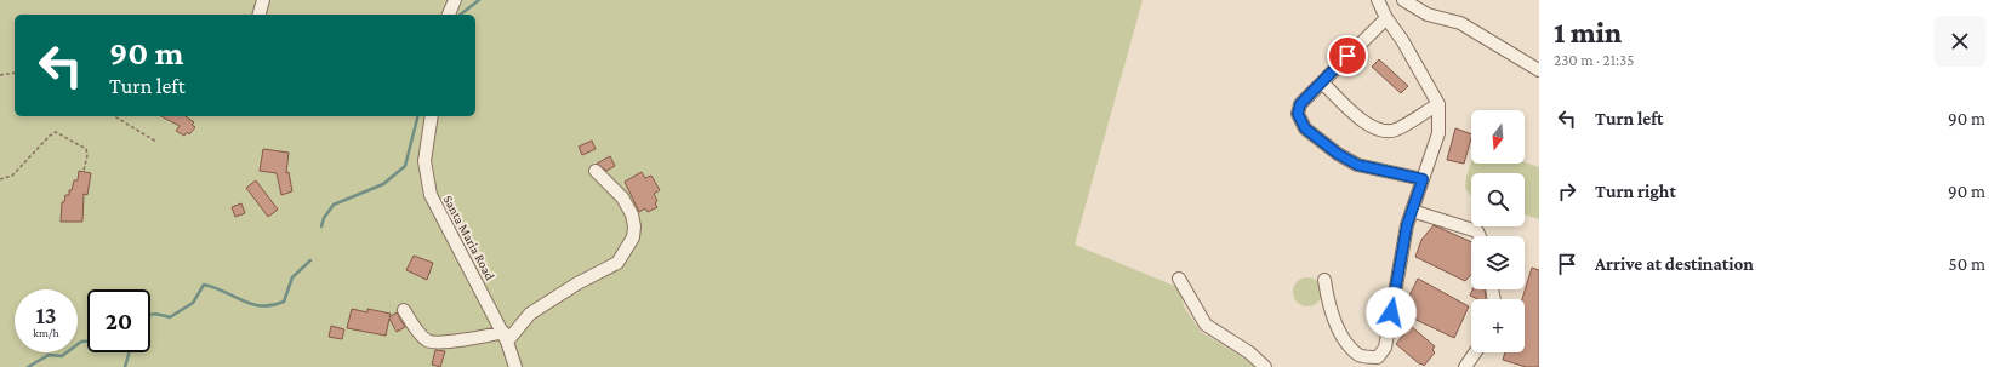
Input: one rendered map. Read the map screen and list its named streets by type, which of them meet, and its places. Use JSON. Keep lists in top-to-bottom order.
{
  "streets": {
    "street": ["Santa Maria Road"]
  },
  "north": "bottom",
  "page": {
    "heading": ["1 min", "230 m · 21:35"],
    "turn": ["90 m", "Turn left"],
    "list": [
      {
        "name": "Turn left",
        "value": "90 m"
      },
      {
        "name": "Turn right",
        "value": "90 m"
      },
      {
        "name": "Arrive at destination",
        "value": "50 m"
      }
    ],
    "map_buttons": "+",
    "speed": "13 km/h",
    "limit": "20"
  }
}
